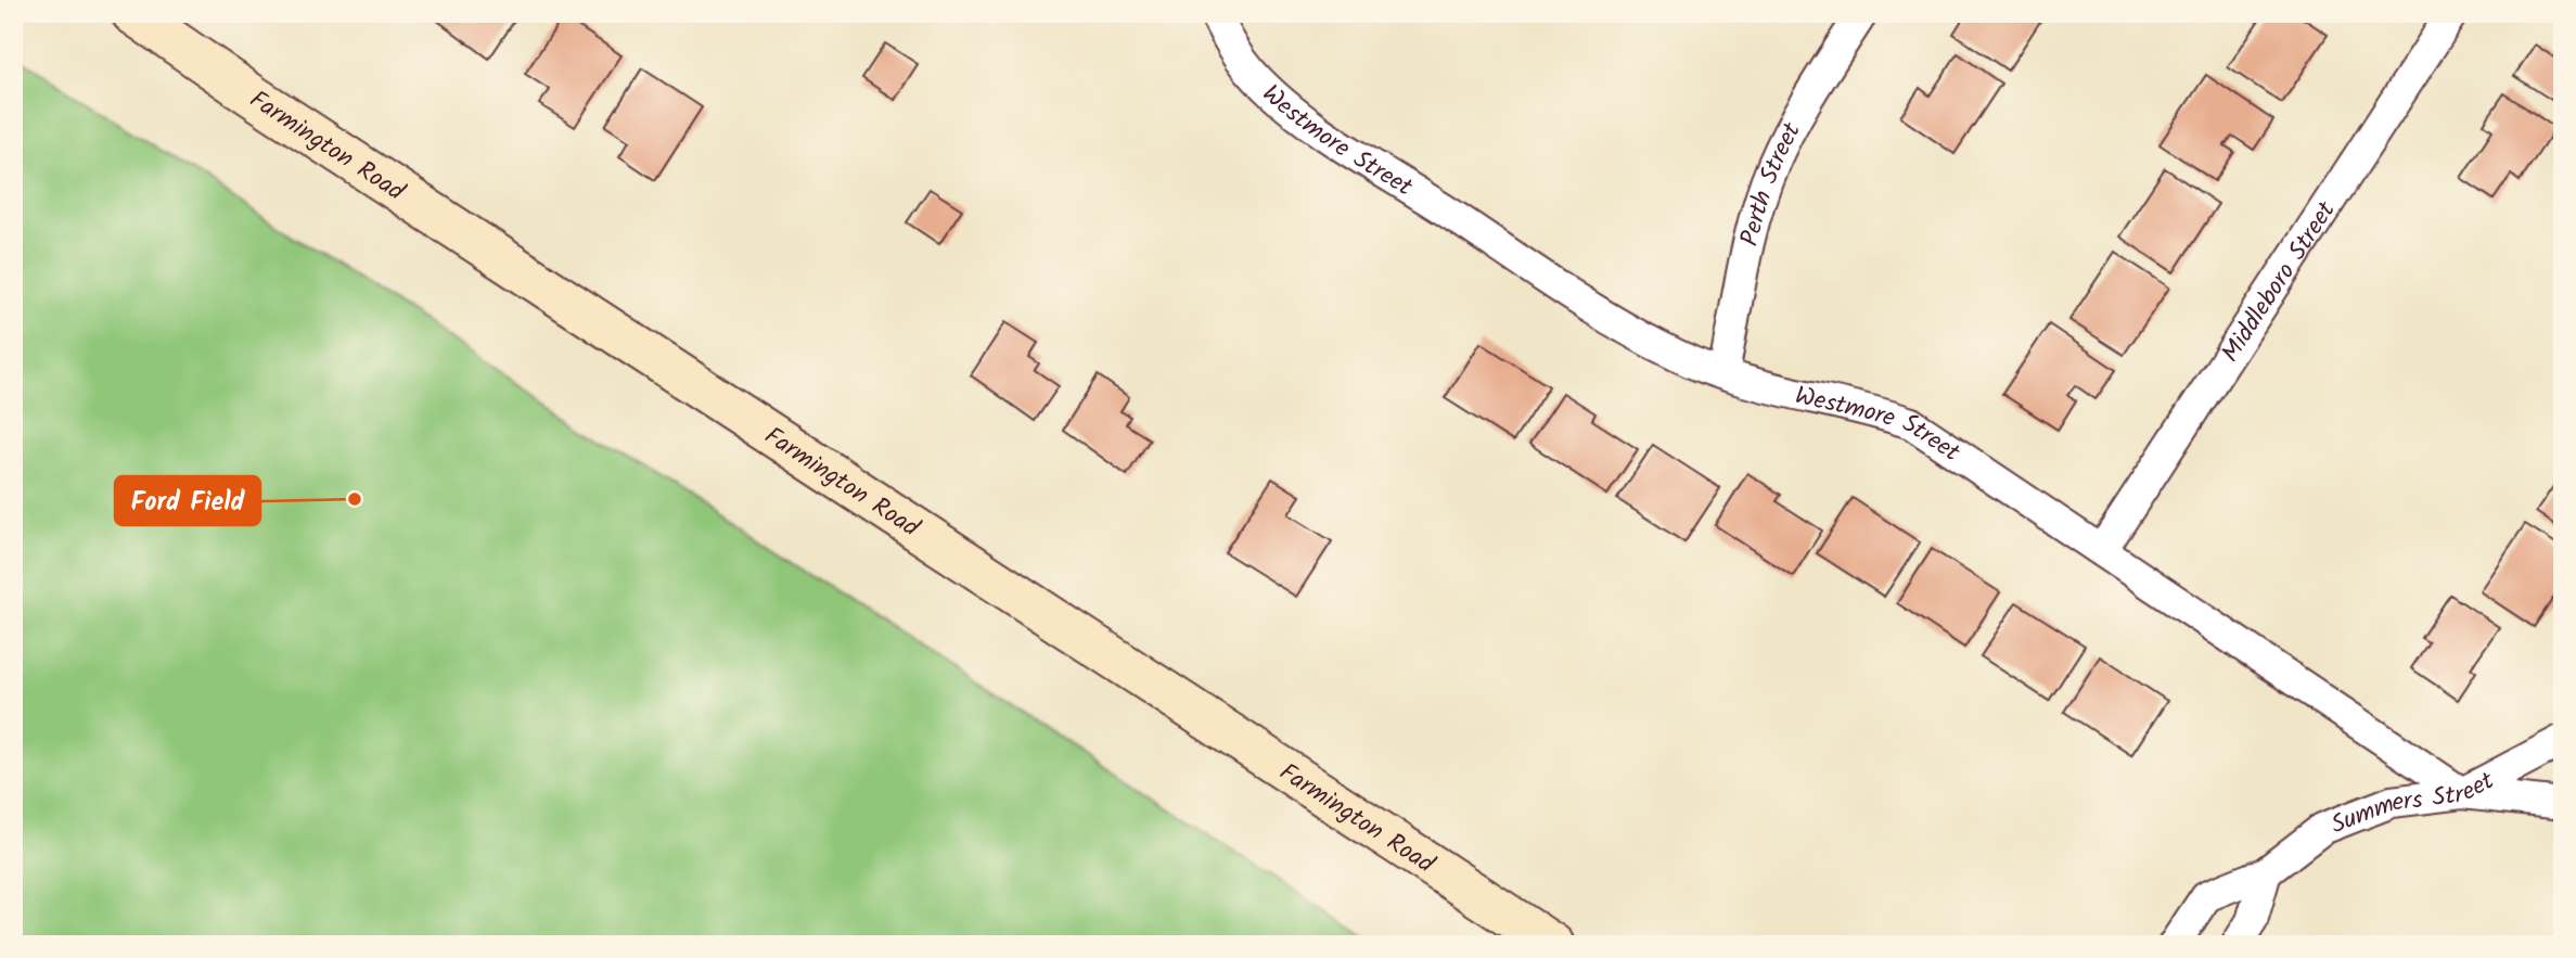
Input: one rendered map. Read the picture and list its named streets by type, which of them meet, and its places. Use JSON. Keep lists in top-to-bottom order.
{
  "streets": {
    "main road": ["Farmington Road"],
    "street": [
      "Westmore Street",
      "Perth Street",
      "Middleboro Street",
      "Summers Street"
    ]
  },
  "crossings": [
    ["Westmore Street", "Perth Street"],
    ["Westmore Street", "Middleboro Street"],
    ["Westmore Street", "Summers Street"]
  ],
  "places": ["Ford Field"]
}
